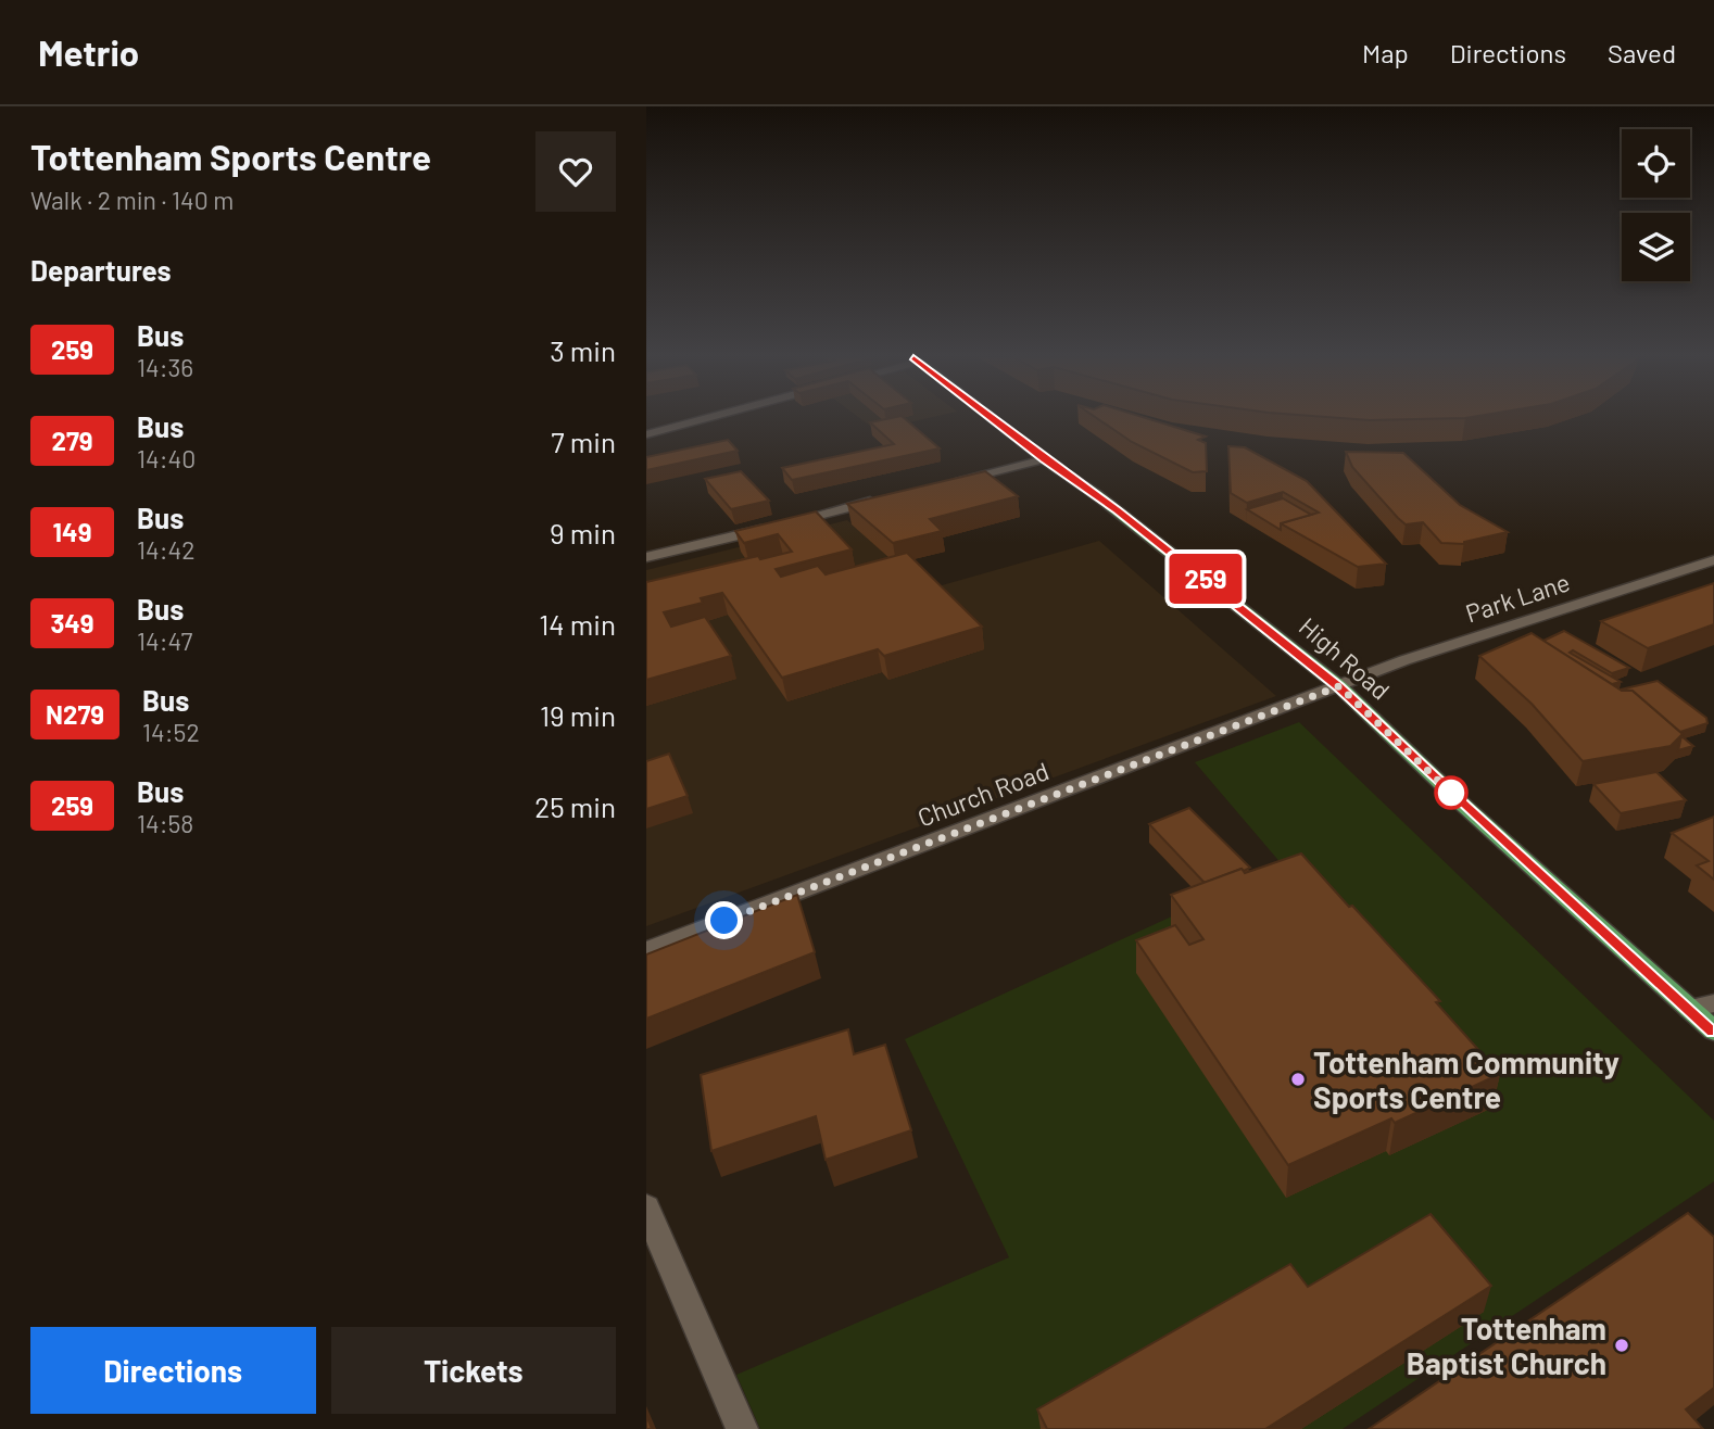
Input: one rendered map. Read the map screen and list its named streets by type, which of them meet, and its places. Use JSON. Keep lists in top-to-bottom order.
{
  "streets": {
    "main road": ["High Road"],
    "street": ["Park Lane", "Church Road"]
  },
  "crossings": [
    ["Park Lane", "High Road"],
    ["Park Lane", "Church Road"],
    ["High Road", "Church Road"]
  ],
  "places": ["Tottenham Community Sports Centre", "Tottenham Baptist Church"],
  "lines": ["bus line 259"],
  "page": {
    "header": "Metrio",
    "nav": ["Map", "Directions", "Saved"],
    "heading": [
      ["Tottenham Sports Centre", "Walk · 2 min · 140 m"],
      "Departures"
    ],
    "on_map": "259",
    "list": [
      {
        "mark": "259",
        "name": "Bus",
        "note": "14:36",
        "value": "3 min"
      },
      {
        "mark": "279",
        "name": "Bus",
        "note": "14:40",
        "value": "7 min"
      },
      {
        "mark": "149",
        "name": "Bus",
        "note": "14:42",
        "value": "9 min"
      },
      {
        "mark": "349",
        "name": "Bus",
        "note": "14:47",
        "value": "14 min"
      },
      {
        "mark": "N279",
        "name": "Bus",
        "note": "14:52",
        "value": "19 min"
      },
      {
        "mark": "259",
        "name": "Bus",
        "note": "14:58",
        "value": "25 min"
      }
    ],
    "buttons": ["Directions", "Tickets"]
  }
}
